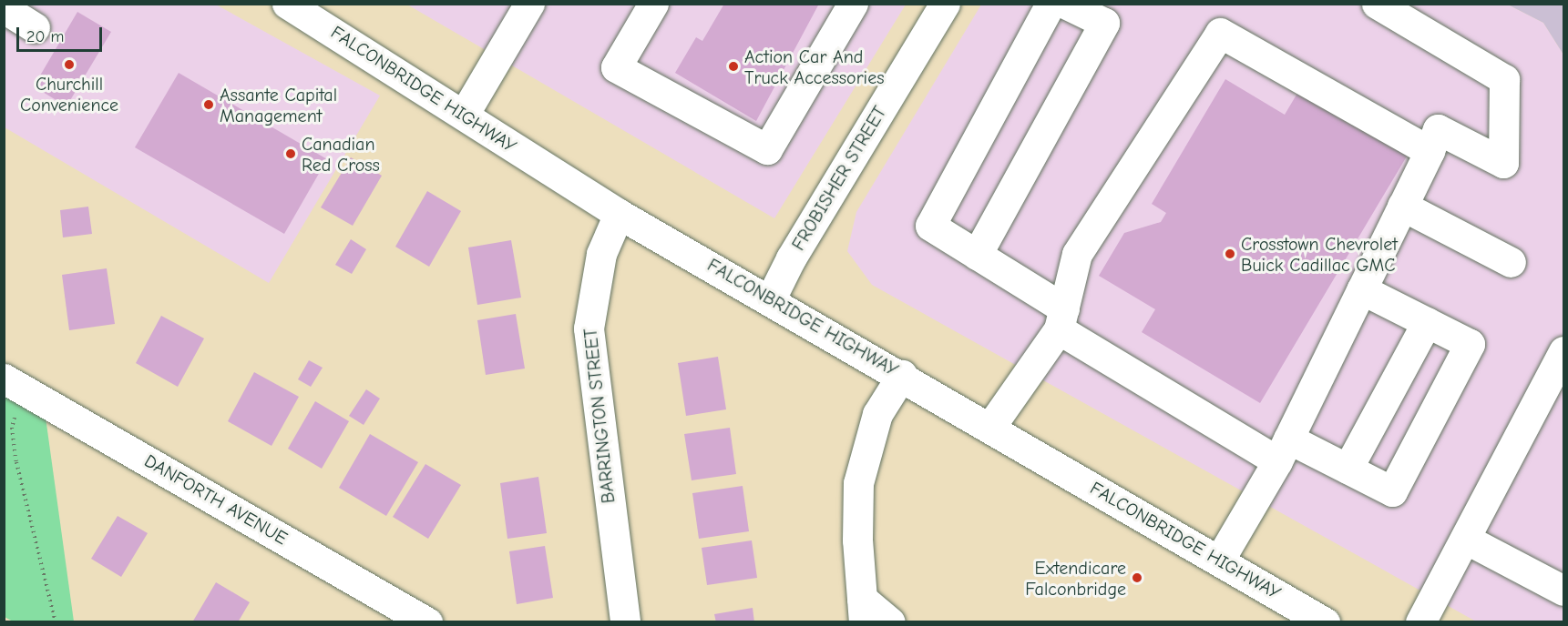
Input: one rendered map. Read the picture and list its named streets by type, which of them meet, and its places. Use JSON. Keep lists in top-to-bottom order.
{
  "streets": {
    "street": [
      "FALCONBRIDGE HIGHWAY",
      "FROBISHER STREET",
      "BARRINGTON STREET",
      "DANFORTH AVENUE"
    ]
  },
  "crossings": [
    ["FALCONBRIDGE HIGHWAY", "FROBISHER STREET"],
    ["FALCONBRIDGE HIGHWAY", "BARRINGTON STREET"]
  ],
  "places": [
    "Churchill Convenience",
    "Action Car And Truck Accessories",
    "Assante Capital Management",
    "Canadian Red Cross",
    "Crosstown Chevrolet Buick Cadillac GMC",
    "Extendicare Falconbridge"
  ],
  "scale_bar": "20 m"
}
